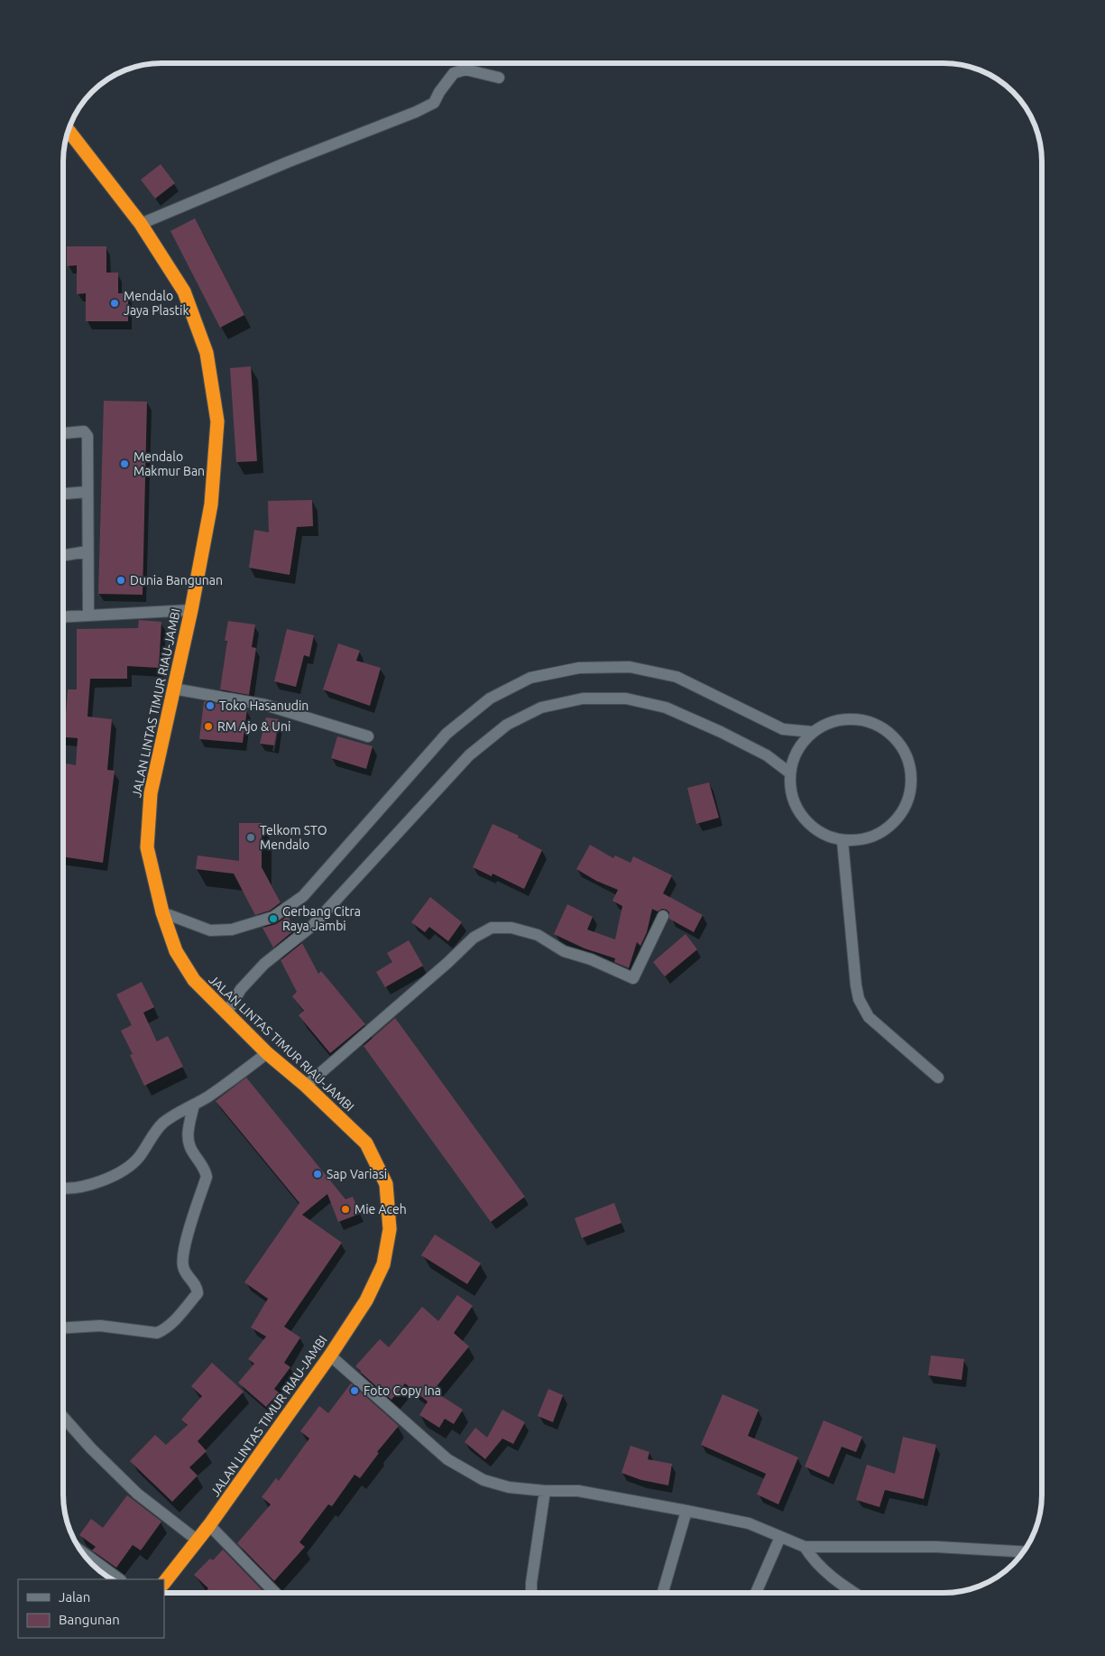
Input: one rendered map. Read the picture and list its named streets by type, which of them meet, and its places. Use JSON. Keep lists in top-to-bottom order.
{
  "streets": {
    "highway": ["JALAN LINTAS TIMUR RIAU-JAMBI"]
  },
  "places": [
    "Mendalo Jaya Plastik",
    "Mendalo Makmur Ban",
    "Dunia Bangunan",
    "Toko Hasanudin",
    "RM Ajo & Uni",
    "Telkom STO Mendalo",
    "Gerbang Citra Raya Jambi",
    "Sap Variasi",
    "Mie Aceh",
    "Foto Copy Ina"
  ],
  "legend": ["Jalan", "Bangunan"]
}
